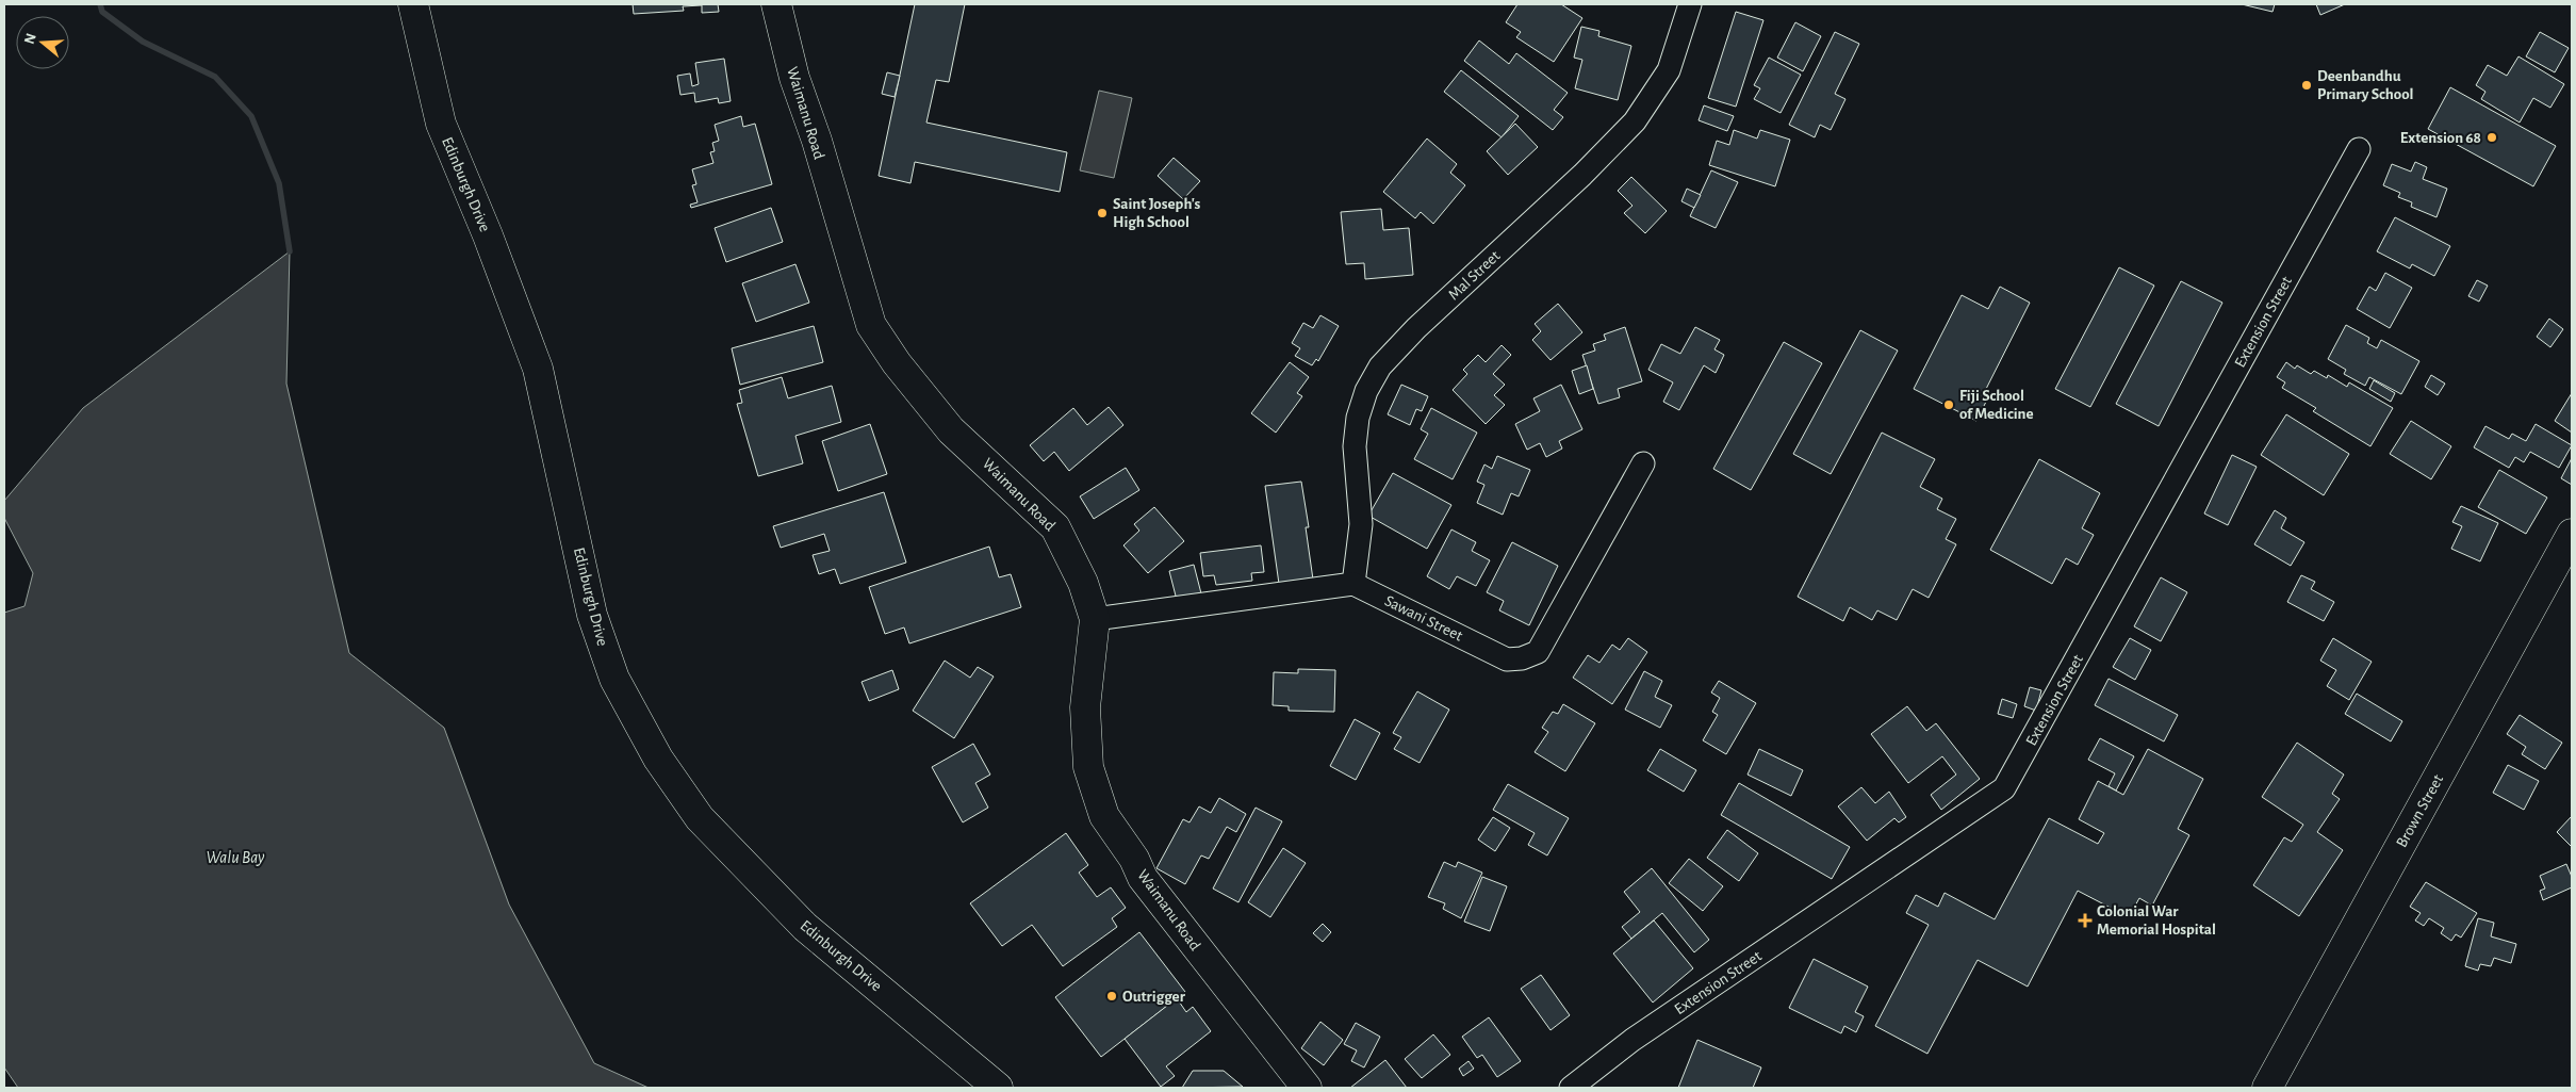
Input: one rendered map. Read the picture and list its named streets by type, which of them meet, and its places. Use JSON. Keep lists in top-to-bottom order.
{
  "streets": {
    "main road": ["Waimanu Road", "Edinburgh Drive", "Brown Street"],
    "street": ["Mal Street", "Extension Street", "Sawani Street"]
  },
  "crossings": [
    ["Mal Street", "Sawani Street"]
  ],
  "water": ["Walu Bay"],
  "places": {
    "other": [
      "Deenbandhu Primary School",
      "Extension 68",
      "Saint Joseph's High School",
      "Fiji School of Medicine",
      "Outrigger"
    ],
    "health": ["Colonial War Memorial Hospital"]
  },
  "north": "left"
}
